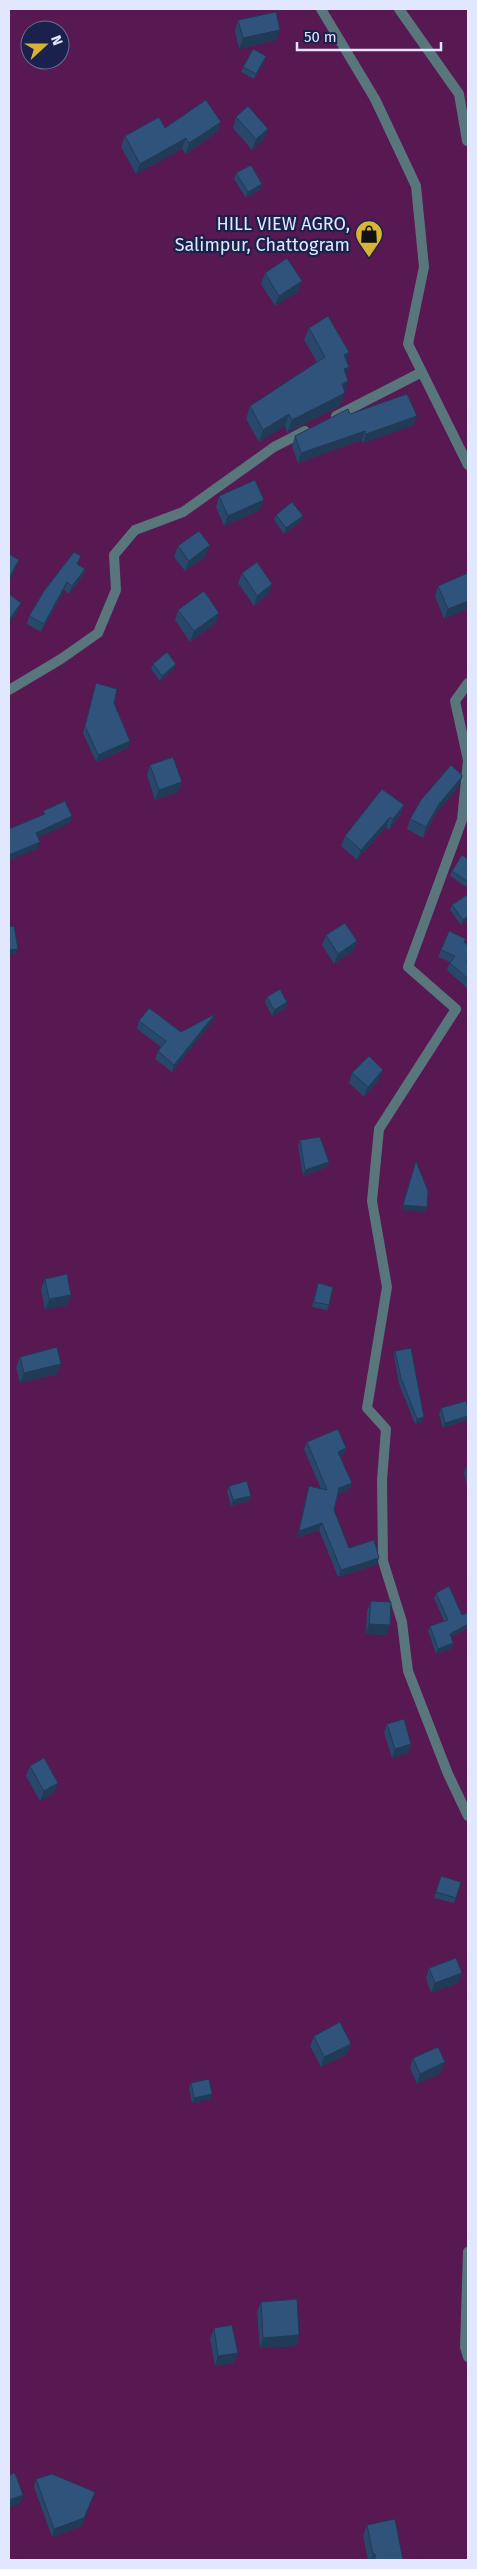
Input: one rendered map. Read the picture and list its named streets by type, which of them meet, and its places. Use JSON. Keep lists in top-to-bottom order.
{
  "places": {
    "shop": ["HILL VIEW AGRO, Salimpur, Chattogram"]
  },
  "scale_bar": "50 m",
  "north": "right"
}
